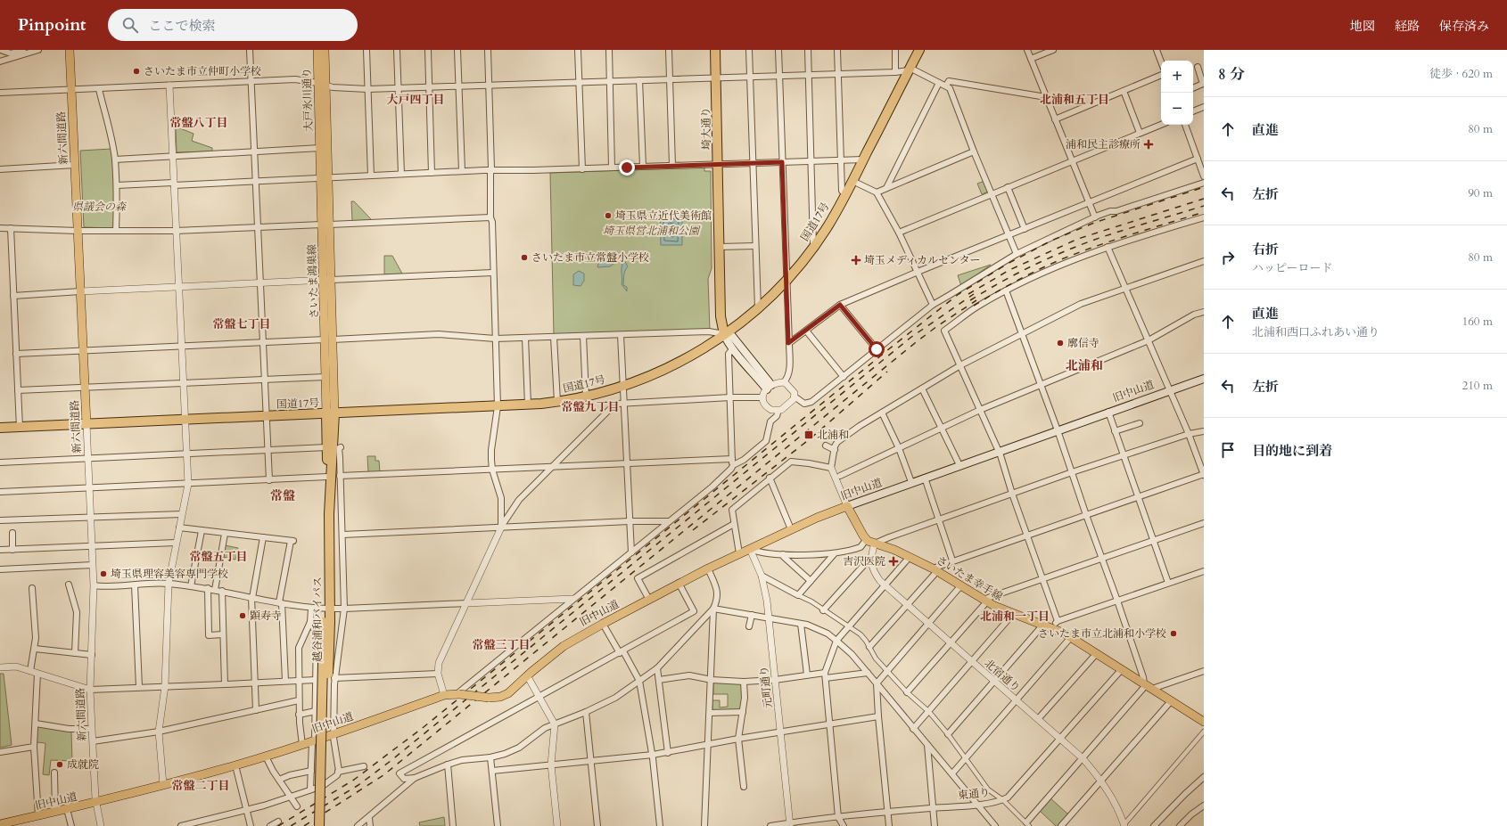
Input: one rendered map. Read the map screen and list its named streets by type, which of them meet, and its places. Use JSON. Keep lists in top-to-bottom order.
{
  "streets": {
    "highway": ["埼大通り", "国道17号", "越谷浦和バイパス"],
    "main road": [
      "大戸氷川通り",
      "新六間道路",
      "さいたま鴻巣線",
      "旧中山道",
      "さいたま幸手線"
    ],
    "street": ["北宿通り", "元町通り", "東通り"]
  },
  "crossings": [
    ["大戸氷川通り", "さいたま鴻巣線"],
    ["埼大通り", "国道17号"],
    ["新六間道路", "国道17号"],
    ["新六間道路", "旧中山道"],
    ["国道17号", "さいたま鴻巣線"],
    ["国道17号", "越谷浦和バイパス"],
    ["さいたま鴻巣線", "越谷浦和バイパス"],
    ["旧中山道", "元町通り"],
    ["さいたま幸手線", "東通り"],
    ["北宿通り", "東通り"],
    ["元町通り", "東通り"]
  ],
  "districts": [
    "大戸四丁目",
    "北浦和五丁目",
    "常盤八丁目",
    "常盤七丁目",
    "北浦和",
    "常盤九丁目",
    "常盤",
    "常盤五丁目",
    "北浦和一丁目",
    "常盤三丁目",
    "常盤二丁目"
  ],
  "parks": ["県議会の森", "埼玉県営北浦和公園"],
  "places": {
    "other": [
      "さいたま市立仲町小学校",
      "埼玉県立近代美術館",
      "さいたま市立常盤小学校",
      "廓信寺",
      "埼玉県理容美容専門学校",
      "顕寿寺",
      "さいたま市立北浦和小学校",
      "成就院"
    ],
    "health": ["浦和民主診療所", "埼玉メディカルセンター", "吉沢医院"],
    "transit": ["北浦和"]
  },
  "page": {
    "header": "Pinpoint",
    "search": "ここで検索",
    "nav": ["地図", "経路", "保存済み"],
    "heading": ["8 分", "徒歩 · 620 m"],
    "map_buttons": ["+", "−"],
    "list": [
      ["直進", "80 m"],
      ["左折", "90 m"],
      ["右折", "ハッピーロード", "80 m"],
      ["直進", "北浦和西口ふれあい通り", "160 m"],
      ["左折", "210 m"],
      "目的地に到着"
    ]
  }
}
